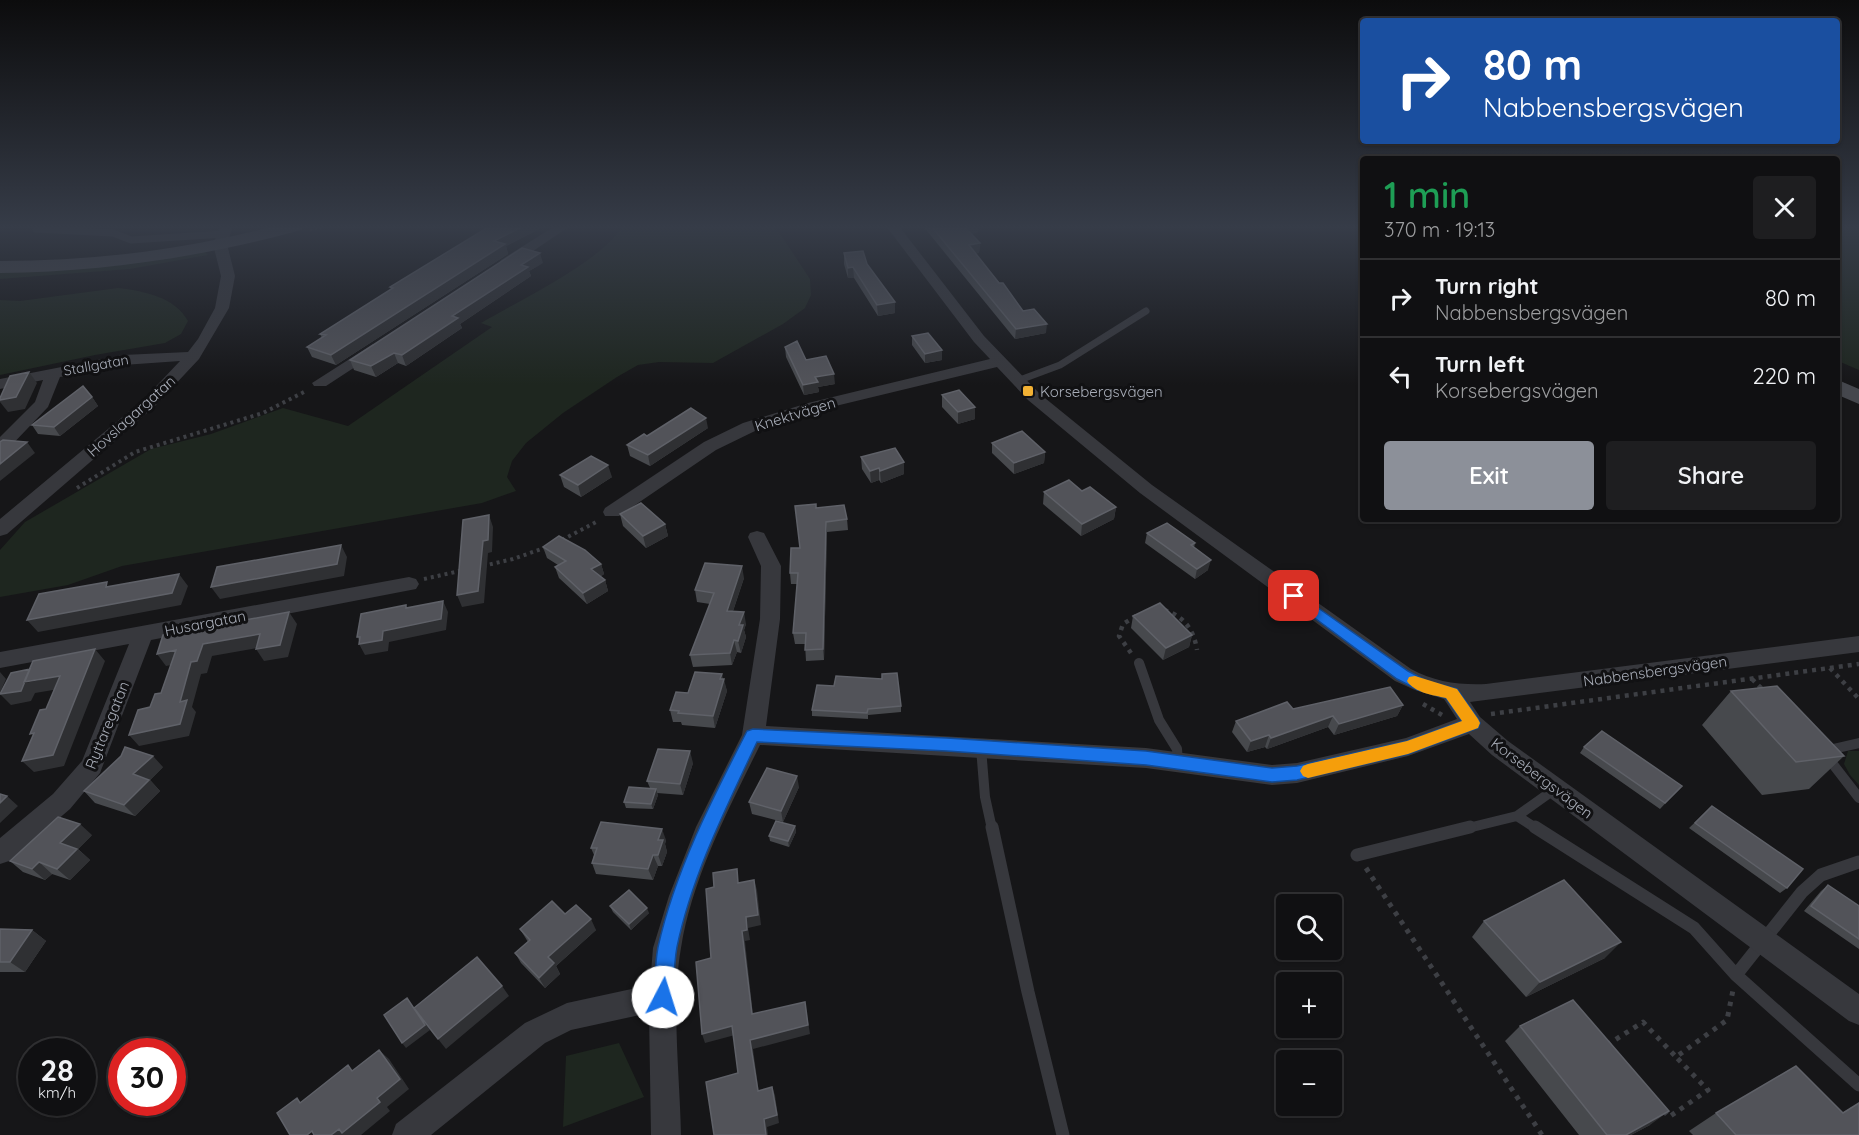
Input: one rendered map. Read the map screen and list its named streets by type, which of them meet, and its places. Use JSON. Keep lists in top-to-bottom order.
{
  "streets": {
    "street": [
      "Stallgatan",
      "Knektvägen",
      "Hovslagargatan",
      "Husargatan",
      "Nabbensbergsvägen",
      "Ryttaregatan",
      "Korsebergsvägen"
    ]
  },
  "crossings": [
    ["Stallgatan", "Hovslagargatan"],
    ["Husargatan", "Ryttaregatan"],
    ["Nabbensbergsvägen", "Korsebergsvägen"]
  ],
  "places": {
    "transit": ["Korsebergsvägen"]
  },
  "page": {
    "turn": ["80 m", "Nabbensbergsvägen"],
    "heading": ["1 min", "370 m · 19:13"],
    "list": [
      {
        "name": "Turn right",
        "note": "Nabbensbergsvägen",
        "value": "80 m"
      },
      {
        "name": "Turn left",
        "note": "Korsebergsvägen",
        "value": "220 m"
      }
    ],
    "buttons": ["Exit", "Share"],
    "map_buttons": ["+", "−"],
    "speed": "28 km/h",
    "limit": "30"
  }
}
